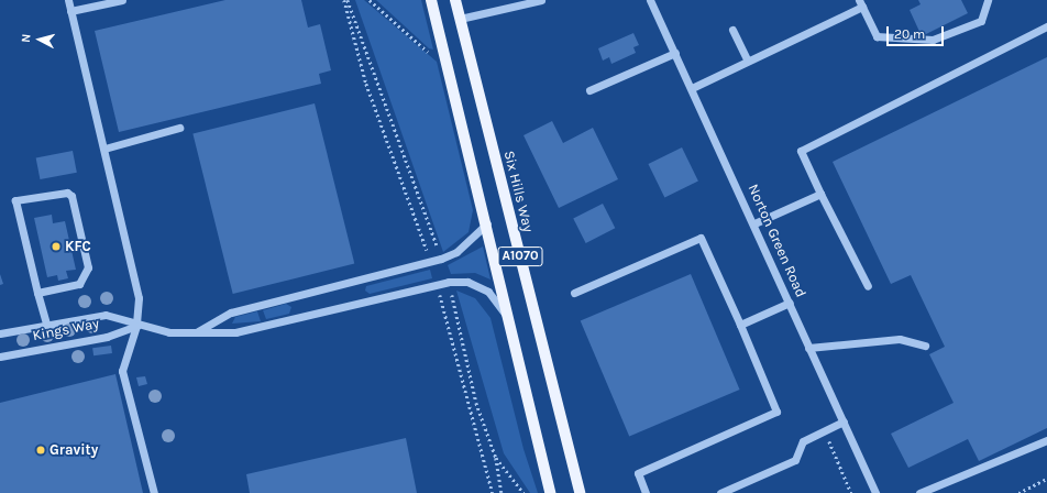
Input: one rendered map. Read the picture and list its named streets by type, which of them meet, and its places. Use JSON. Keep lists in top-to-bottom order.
{
  "streets": {
    "main road": ["Six Hills Way", "A1070"],
    "street": ["Norton Green Road", "Kings Way"]
  },
  "crossings": [
    ["A1070", "Kings Way"]
  ],
  "places": ["KFC", "Gravity"],
  "scale_bar": "20 m",
  "north": "left"
}
